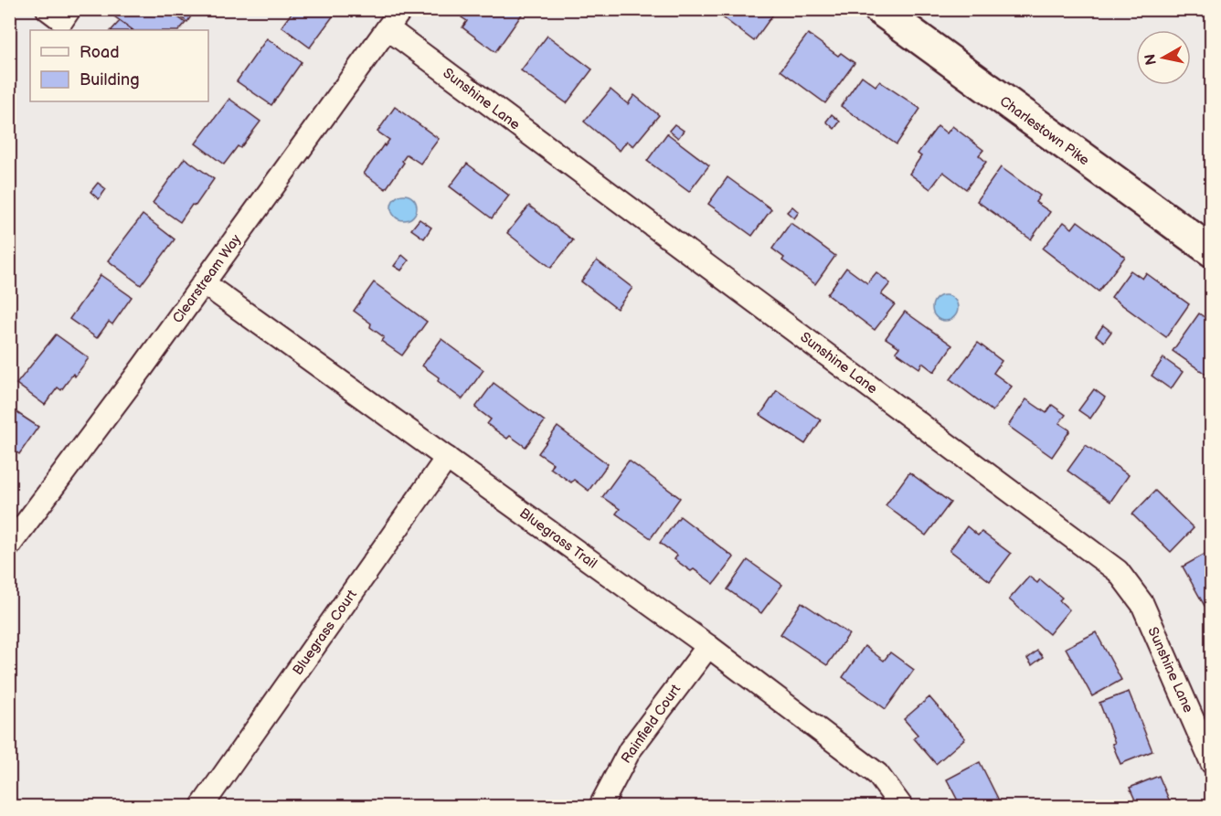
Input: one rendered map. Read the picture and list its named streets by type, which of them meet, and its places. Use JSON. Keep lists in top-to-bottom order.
{
  "streets": {
    "street": [
      "Sunshine Lane",
      "Charlestown Pike",
      "Clearstream Way",
      "Bluegrass Trail",
      "Bluegrass Court",
      "Rainfield Court"
    ]
  },
  "crossings": [
    ["Sunshine Lane", "Clearstream Way"],
    ["Clearstream Way", "Bluegrass Trail"],
    ["Bluegrass Trail", "Bluegrass Court"],
    ["Bluegrass Trail", "Rainfield Court"]
  ],
  "legend": ["Road", "Building"],
  "north": "left"
}
